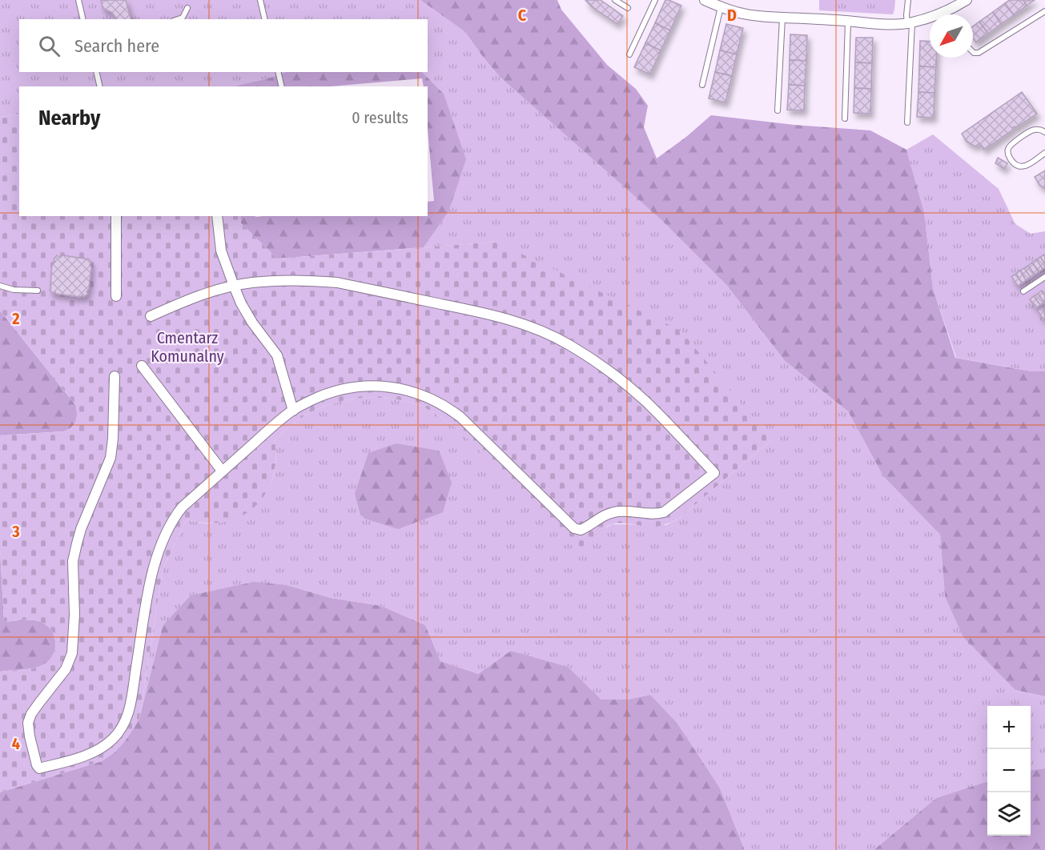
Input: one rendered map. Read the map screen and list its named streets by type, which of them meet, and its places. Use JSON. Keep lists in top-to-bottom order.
{
  "parks": ["Cmentarz Komunalny"],
  "north": "bottom left",
  "page": {
    "search": "Search here",
    "heading": ["Nearby", "0 results"],
    "map_buttons": ["+", "−"]
  },
  "grid": {
    "columns": ["C", "D"],
    "rows": ["2", "3", "4"]
  }
}
